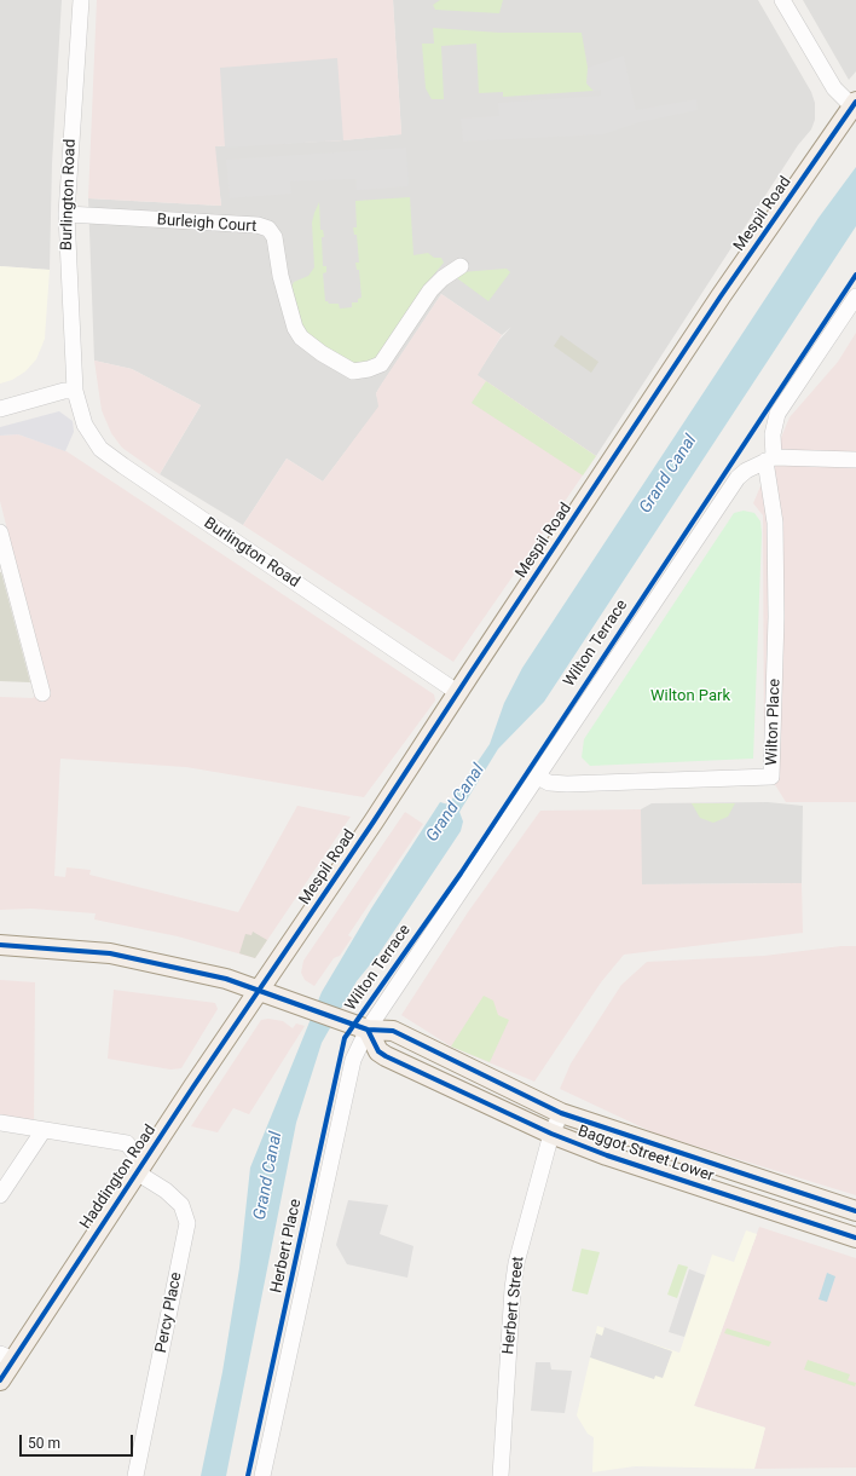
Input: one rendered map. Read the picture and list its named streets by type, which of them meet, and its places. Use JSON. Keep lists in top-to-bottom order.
{
  "streets": {
    "main road": ["Mespil Road", "Baggot Street Lower", "Haddington Road"],
    "street": [
      "Burlington Road",
      "Burleigh Court",
      "Wilton Terrace",
      "Wilton Place",
      "Herbert Place",
      "Herbert Street",
      "Percy Place"
    ]
  },
  "crossings": [
    ["Burlington Road", "Mespil Road"],
    ["Burlington Road", "Burleigh Court"],
    ["Mespil Road", "Baggot Street Lower"],
    ["Mespil Road", "Haddington Road"],
    ["Wilton Terrace", "Wilton Place"],
    ["Wilton Terrace", "Baggot Street Lower"],
    ["Wilton Terrace", "Herbert Place"],
    ["Baggot Street Lower", "Haddington Road"],
    ["Baggot Street Lower", "Herbert Place"],
    ["Baggot Street Lower", "Herbert Street"],
    ["Haddington Road", "Percy Place"]
  ],
  "water": ["Grand Canal"],
  "parks": ["Wilton Park"],
  "scale_bar": "50 m"
}
